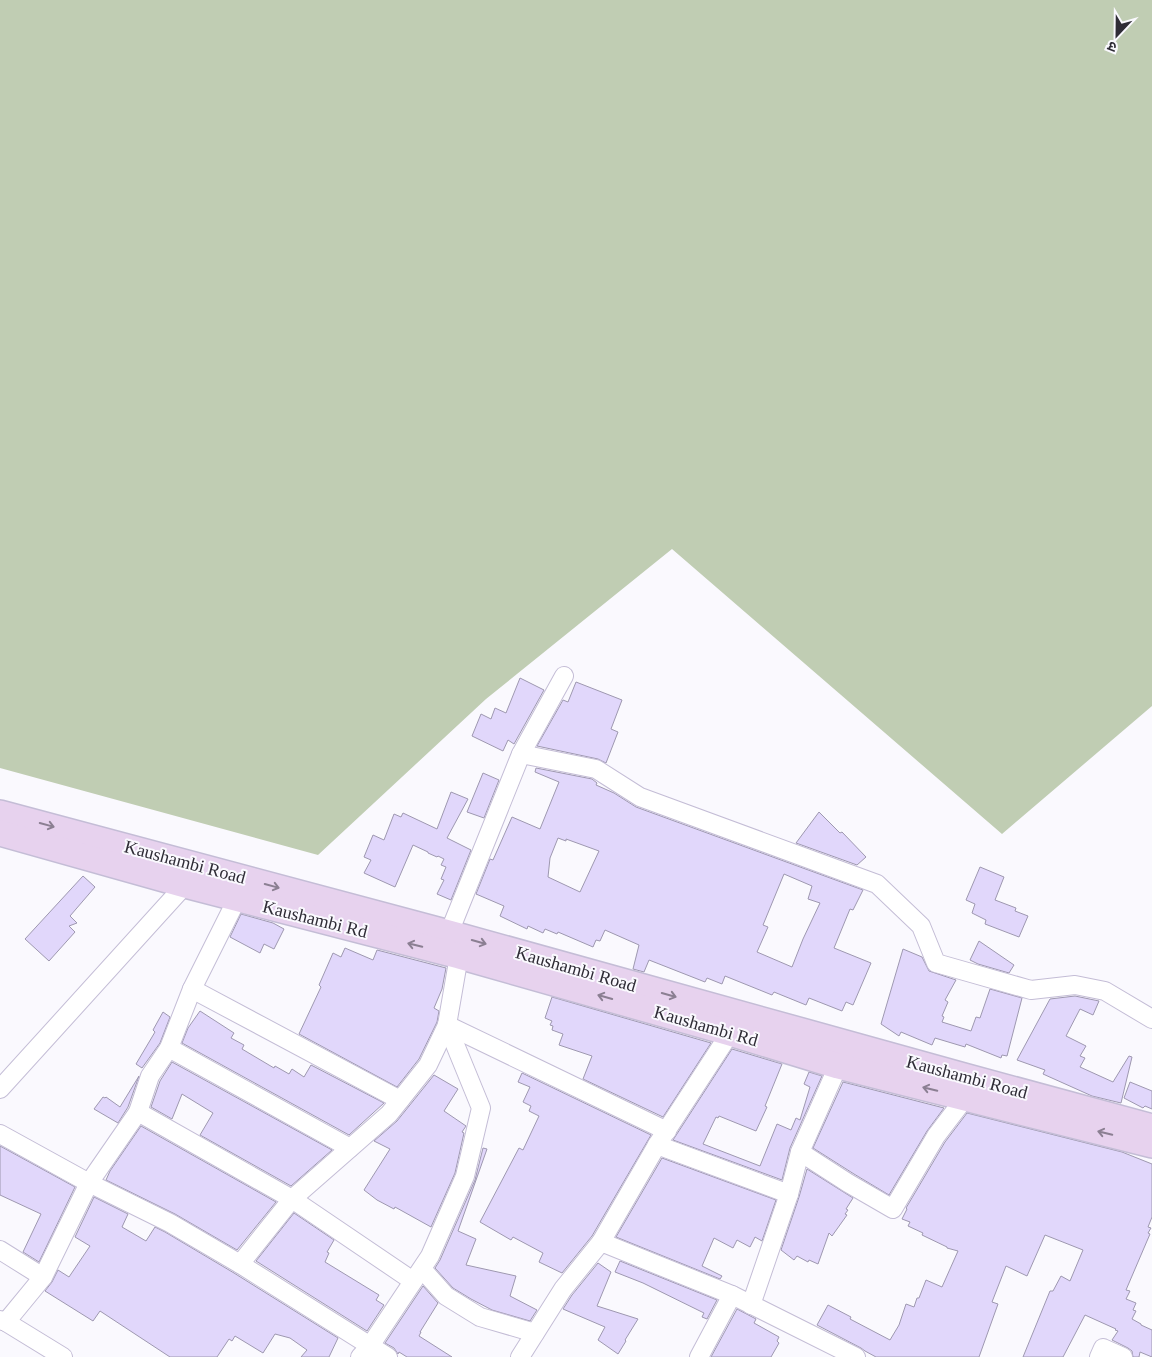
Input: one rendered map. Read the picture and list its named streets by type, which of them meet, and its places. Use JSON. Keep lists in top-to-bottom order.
{
  "streets": {
    "main road": ["Kaushambi Road", "Kaushambi Rd"]
  },
  "one_way": ["Kaushambi Road", "Kaushambi Rd"],
  "north": "bottom"
}
